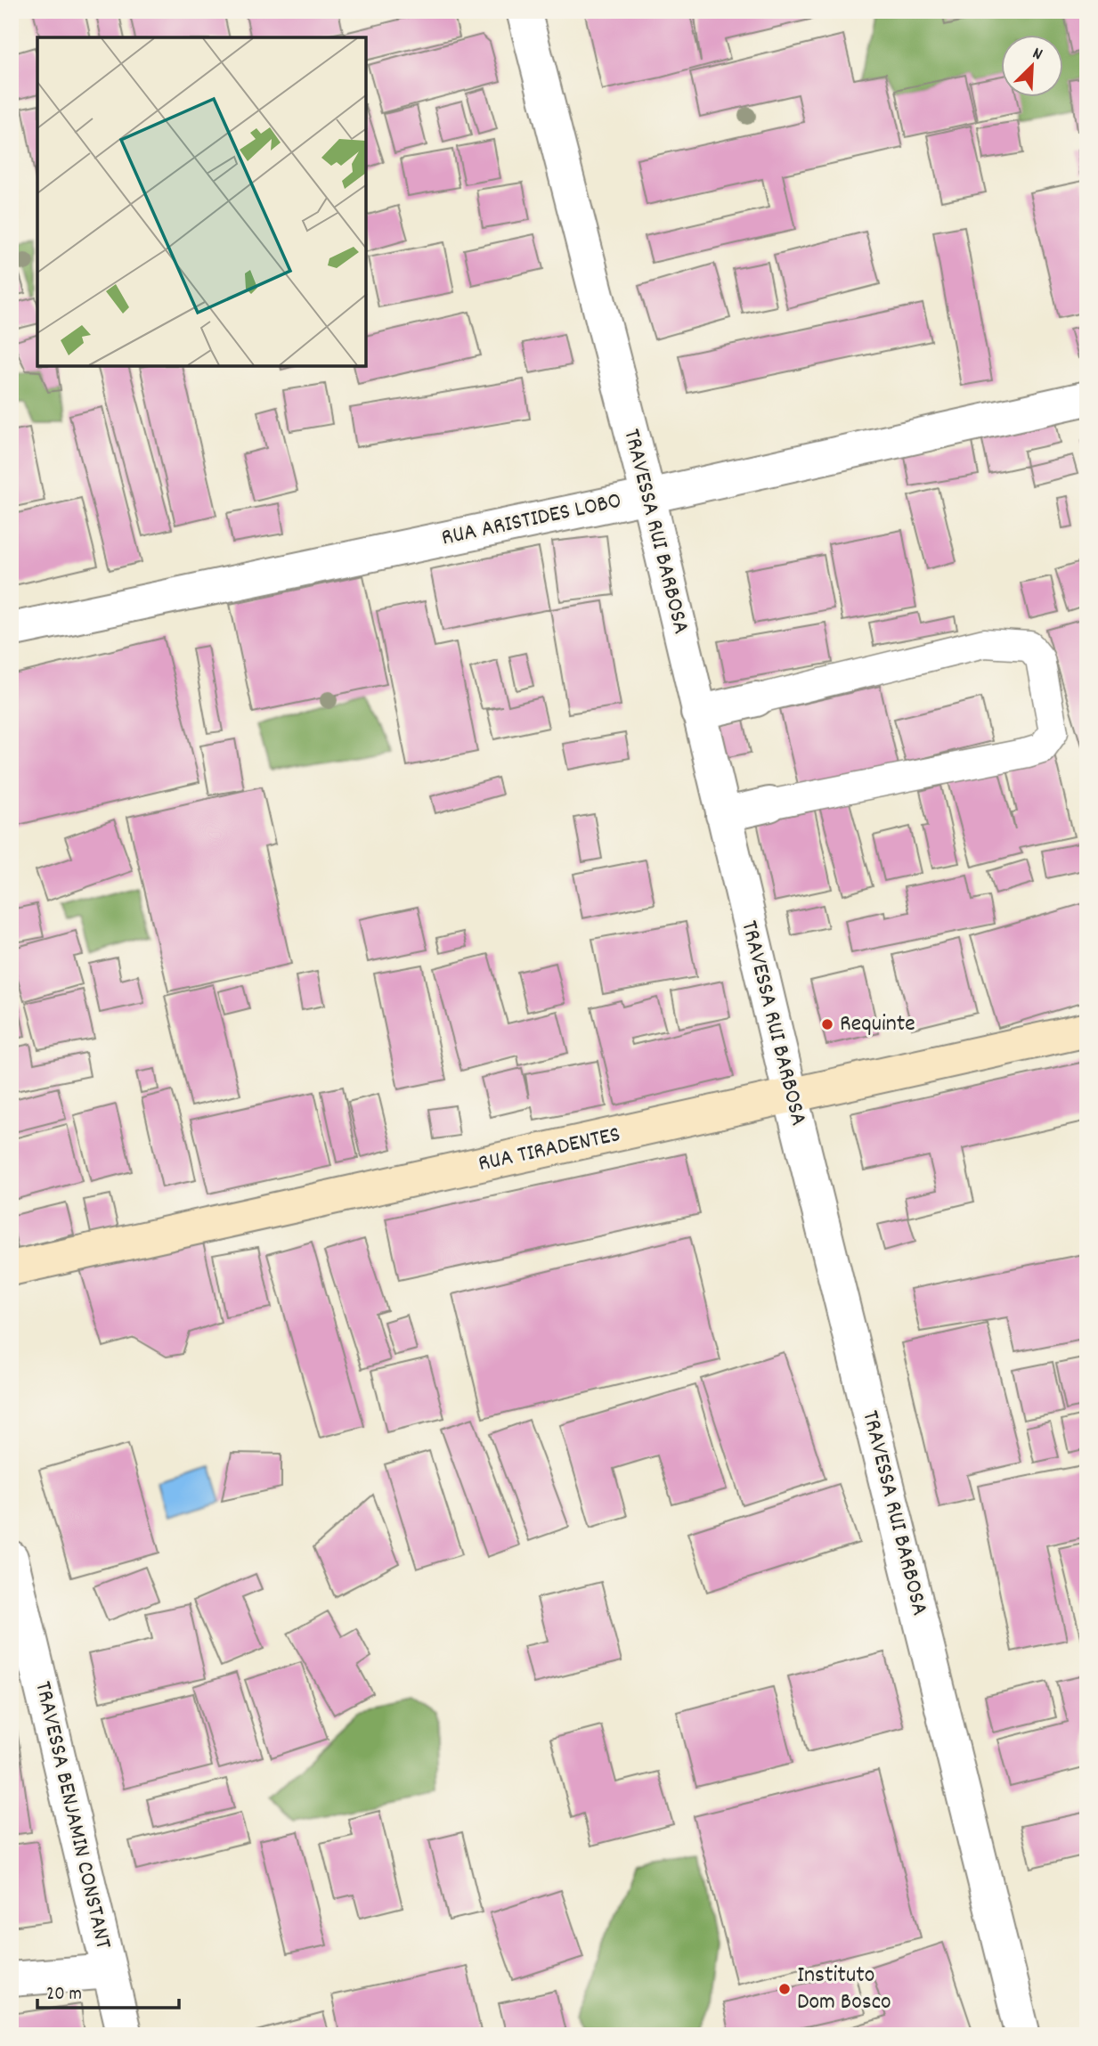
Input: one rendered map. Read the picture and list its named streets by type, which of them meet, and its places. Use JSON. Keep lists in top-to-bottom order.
{
  "streets": {
    "street": [
      "RUA ARISTIDES LOBO",
      "TRAVESSA RUI BARBOSA",
      "RUA TIRADENTES",
      "TRAVESSA BENJAMIN CONSTANT"
    ]
  },
  "crossings": [
    ["RUA ARISTIDES LOBO", "TRAVESSA RUI BARBOSA"],
    ["TRAVESSA RUI BARBOSA", "RUA TIRADENTES"]
  ],
  "places": ["Requinte", "Instituto Dom Bosco"],
  "scale_bar": "20 m",
  "north": "top right"
}
